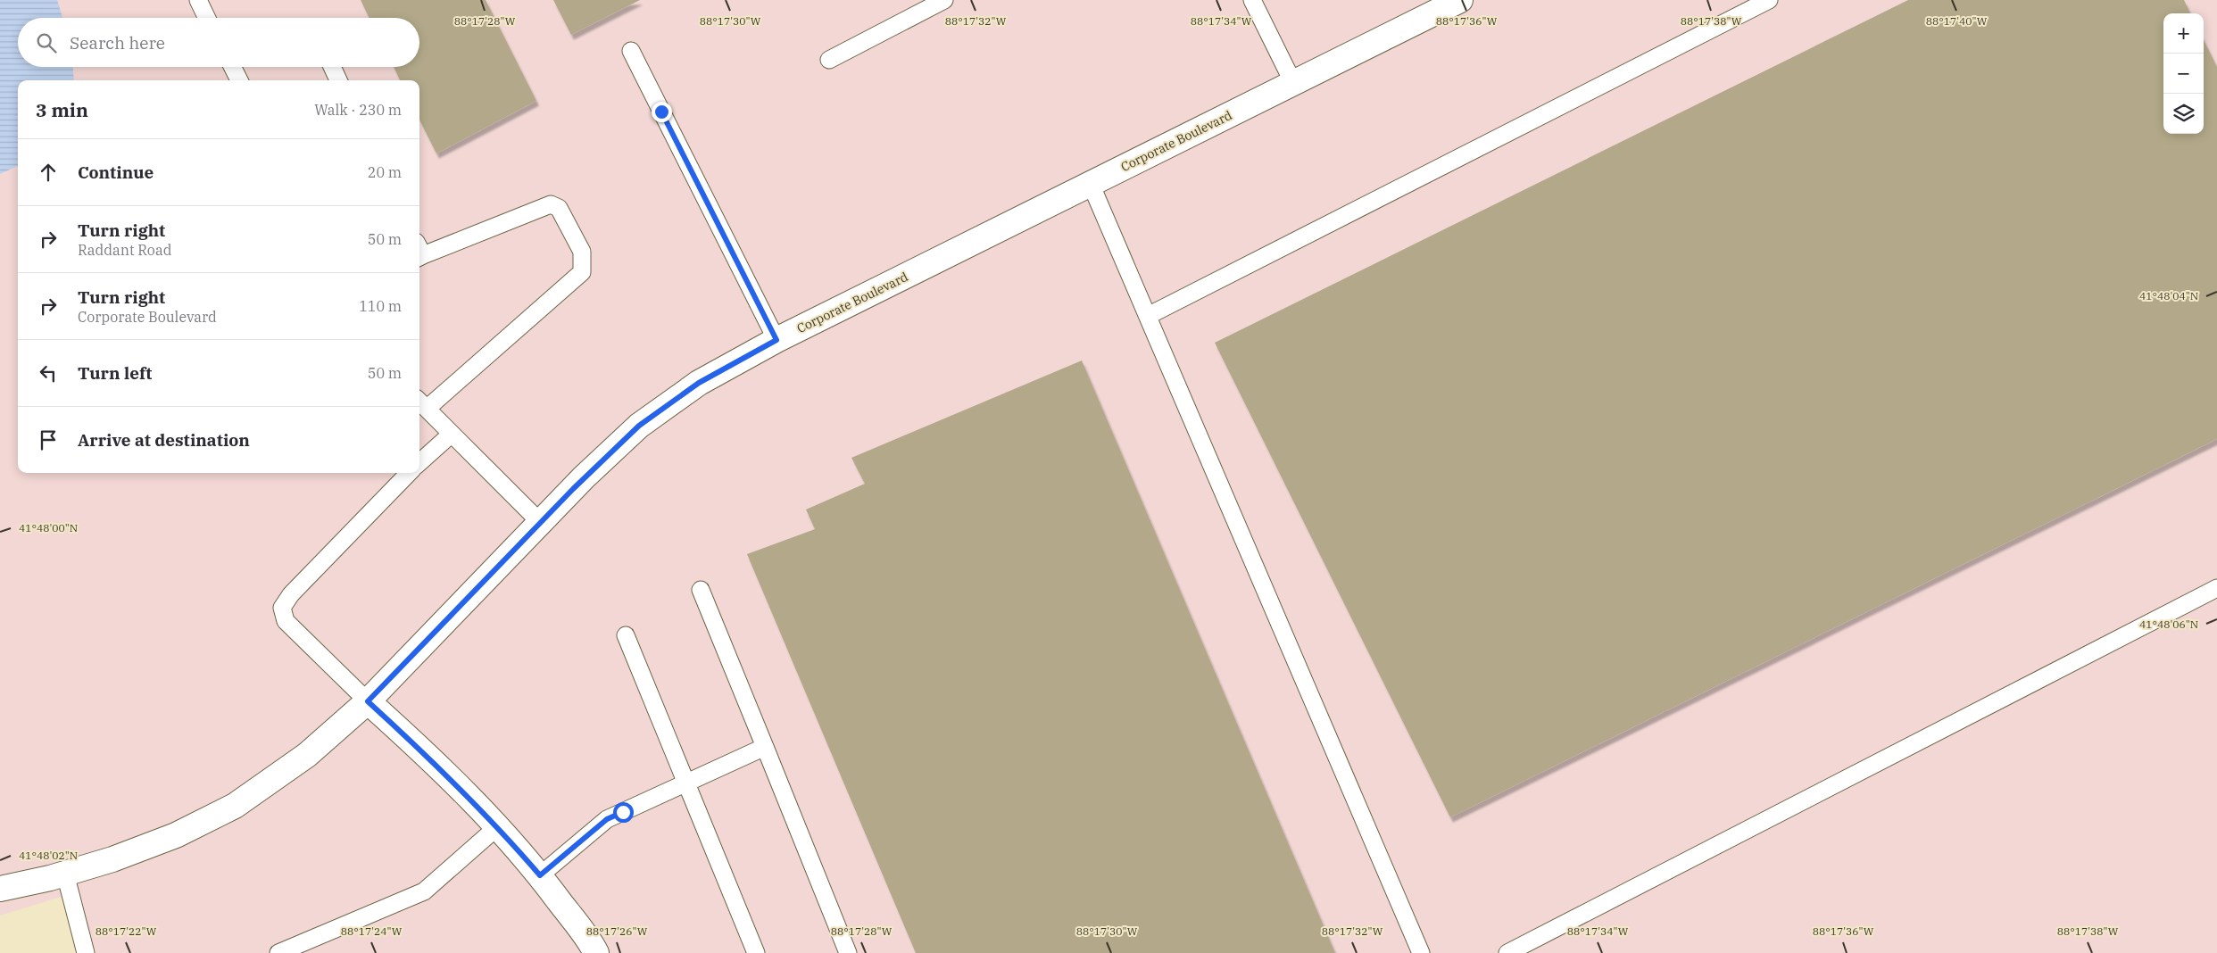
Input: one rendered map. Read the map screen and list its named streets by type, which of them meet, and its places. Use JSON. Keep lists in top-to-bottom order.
{
  "streets": {
    "street": ["Corporate Boulevard"]
  },
  "page": {
    "map_buttons": ["+", "−"],
    "search": "Search here",
    "heading": ["3 min", "Walk · 230 m"],
    "list": [
      ["Continue", "20 m"],
      ["Turn right", "Raddant Road", "50 m"],
      ["Turn right", "Corporate Boulevard", "110 m"],
      ["Turn left", "50 m"],
      "Arrive at destination"
    ]
  },
  "coordinates": [
    "88°17'28\"W",
    "88°17'30\"W",
    "88°17'32\"W",
    "88°17'34\"W",
    "88°17'36\"W",
    "88°17'38\"W",
    "88°17'40\"W",
    "41°48'04\"N",
    "41°48'00\"N",
    "41°48'06\"N",
    "41°48'02\"N",
    "88°17'22\"W",
    "88°17'24\"W",
    "88°17'26\"W"
  ]
}
